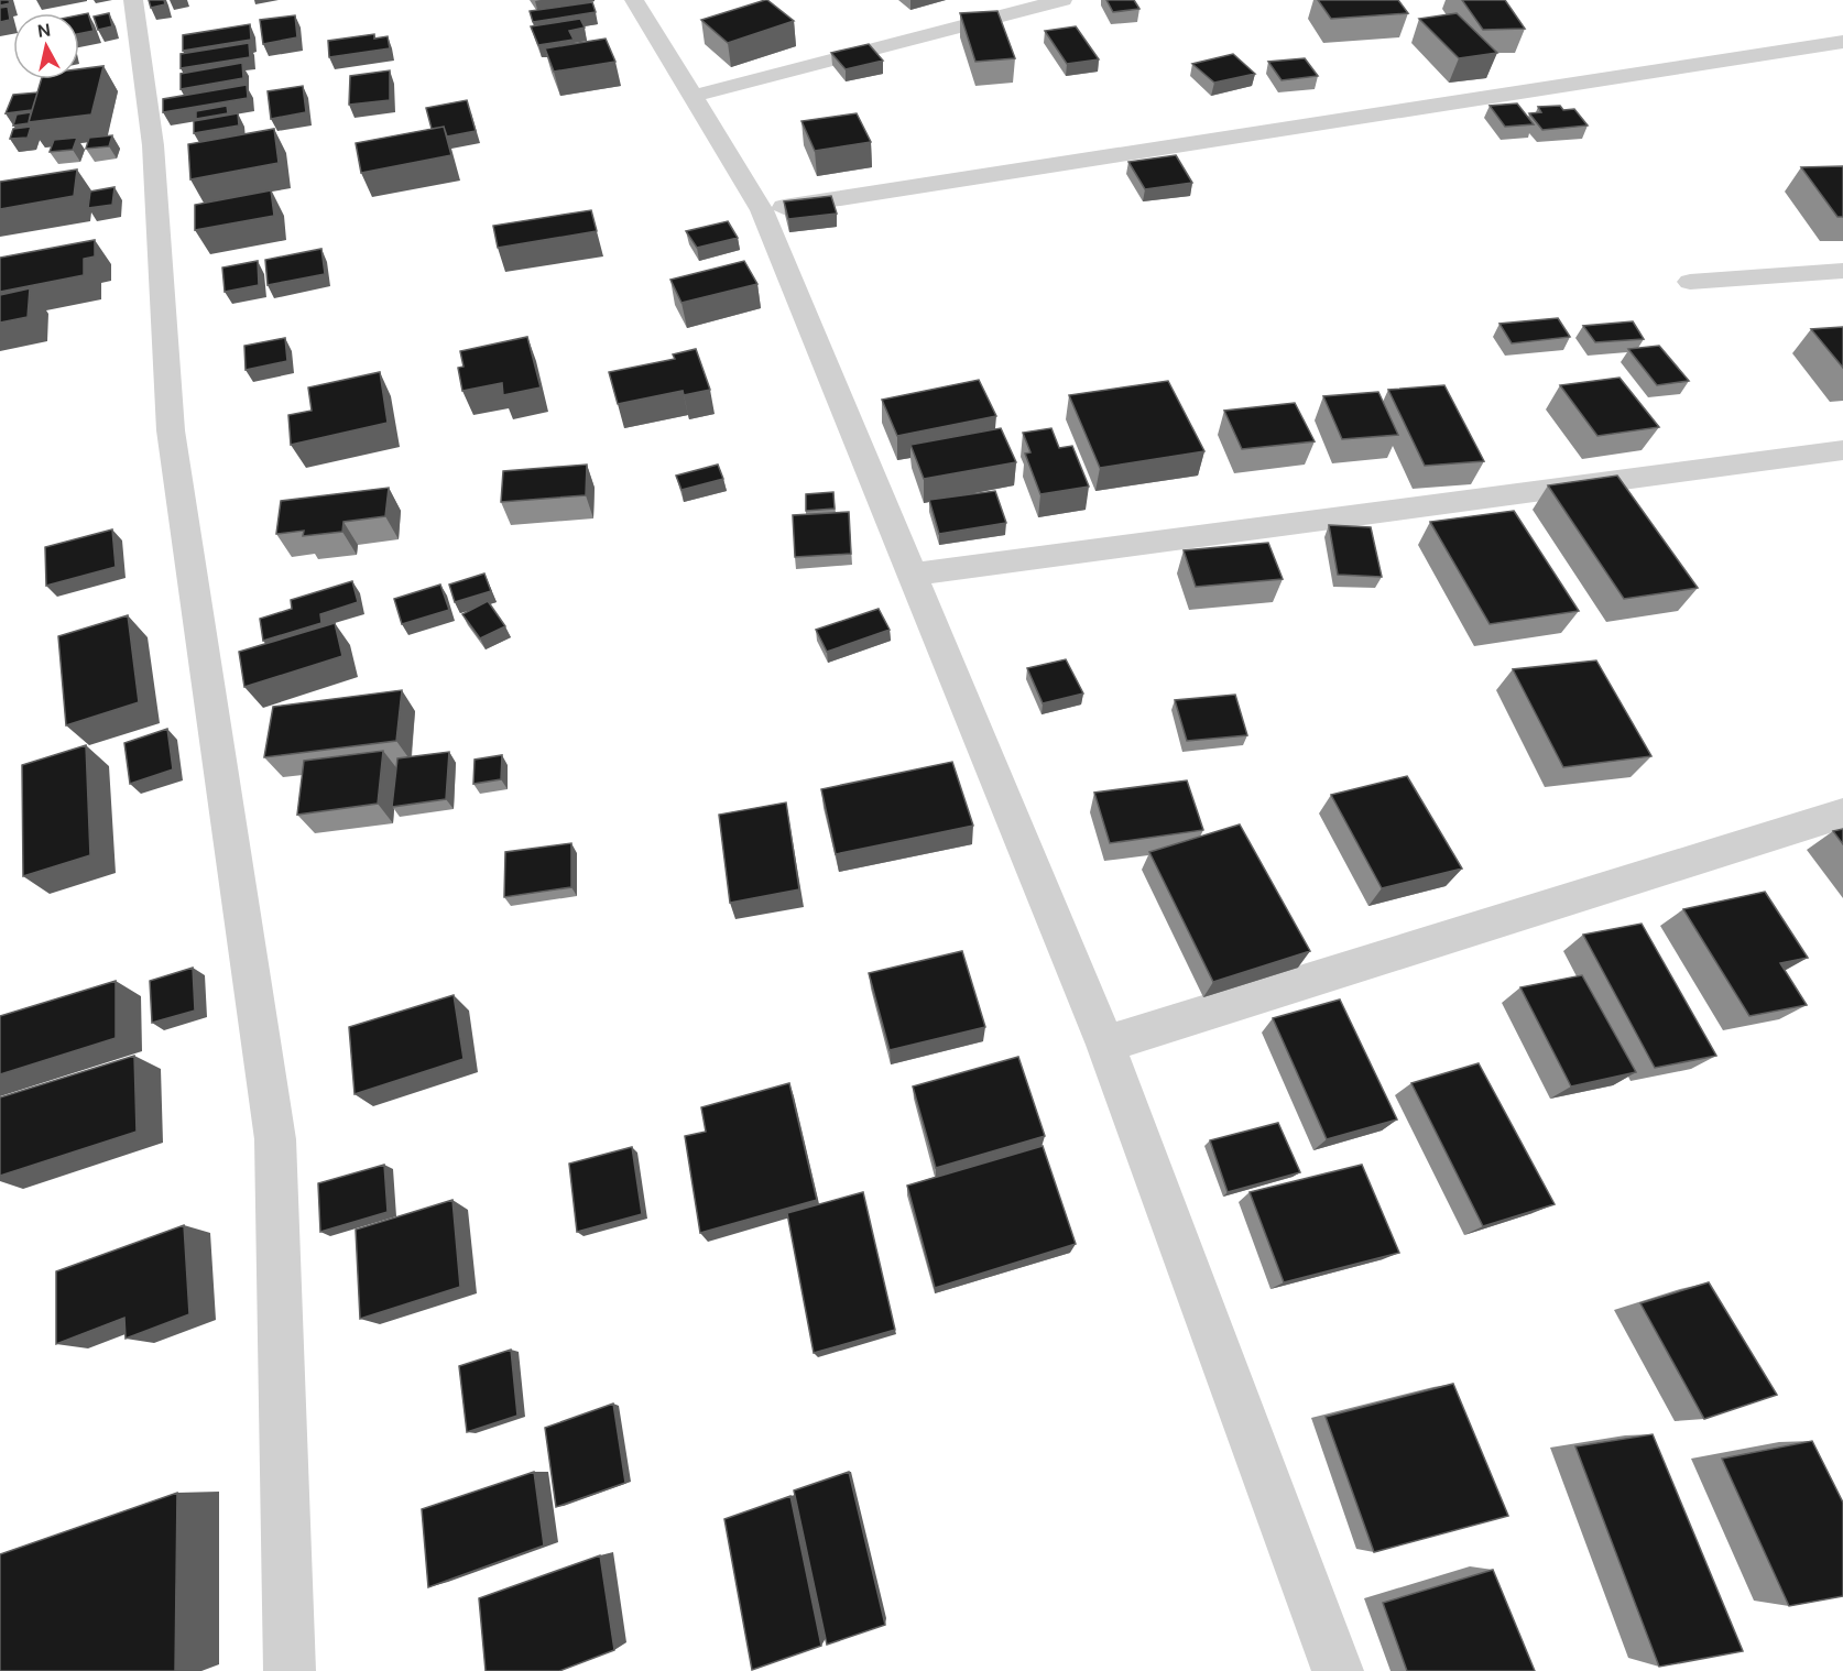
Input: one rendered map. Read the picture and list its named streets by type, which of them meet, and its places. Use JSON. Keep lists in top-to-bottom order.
{
  "north": "top"
}
